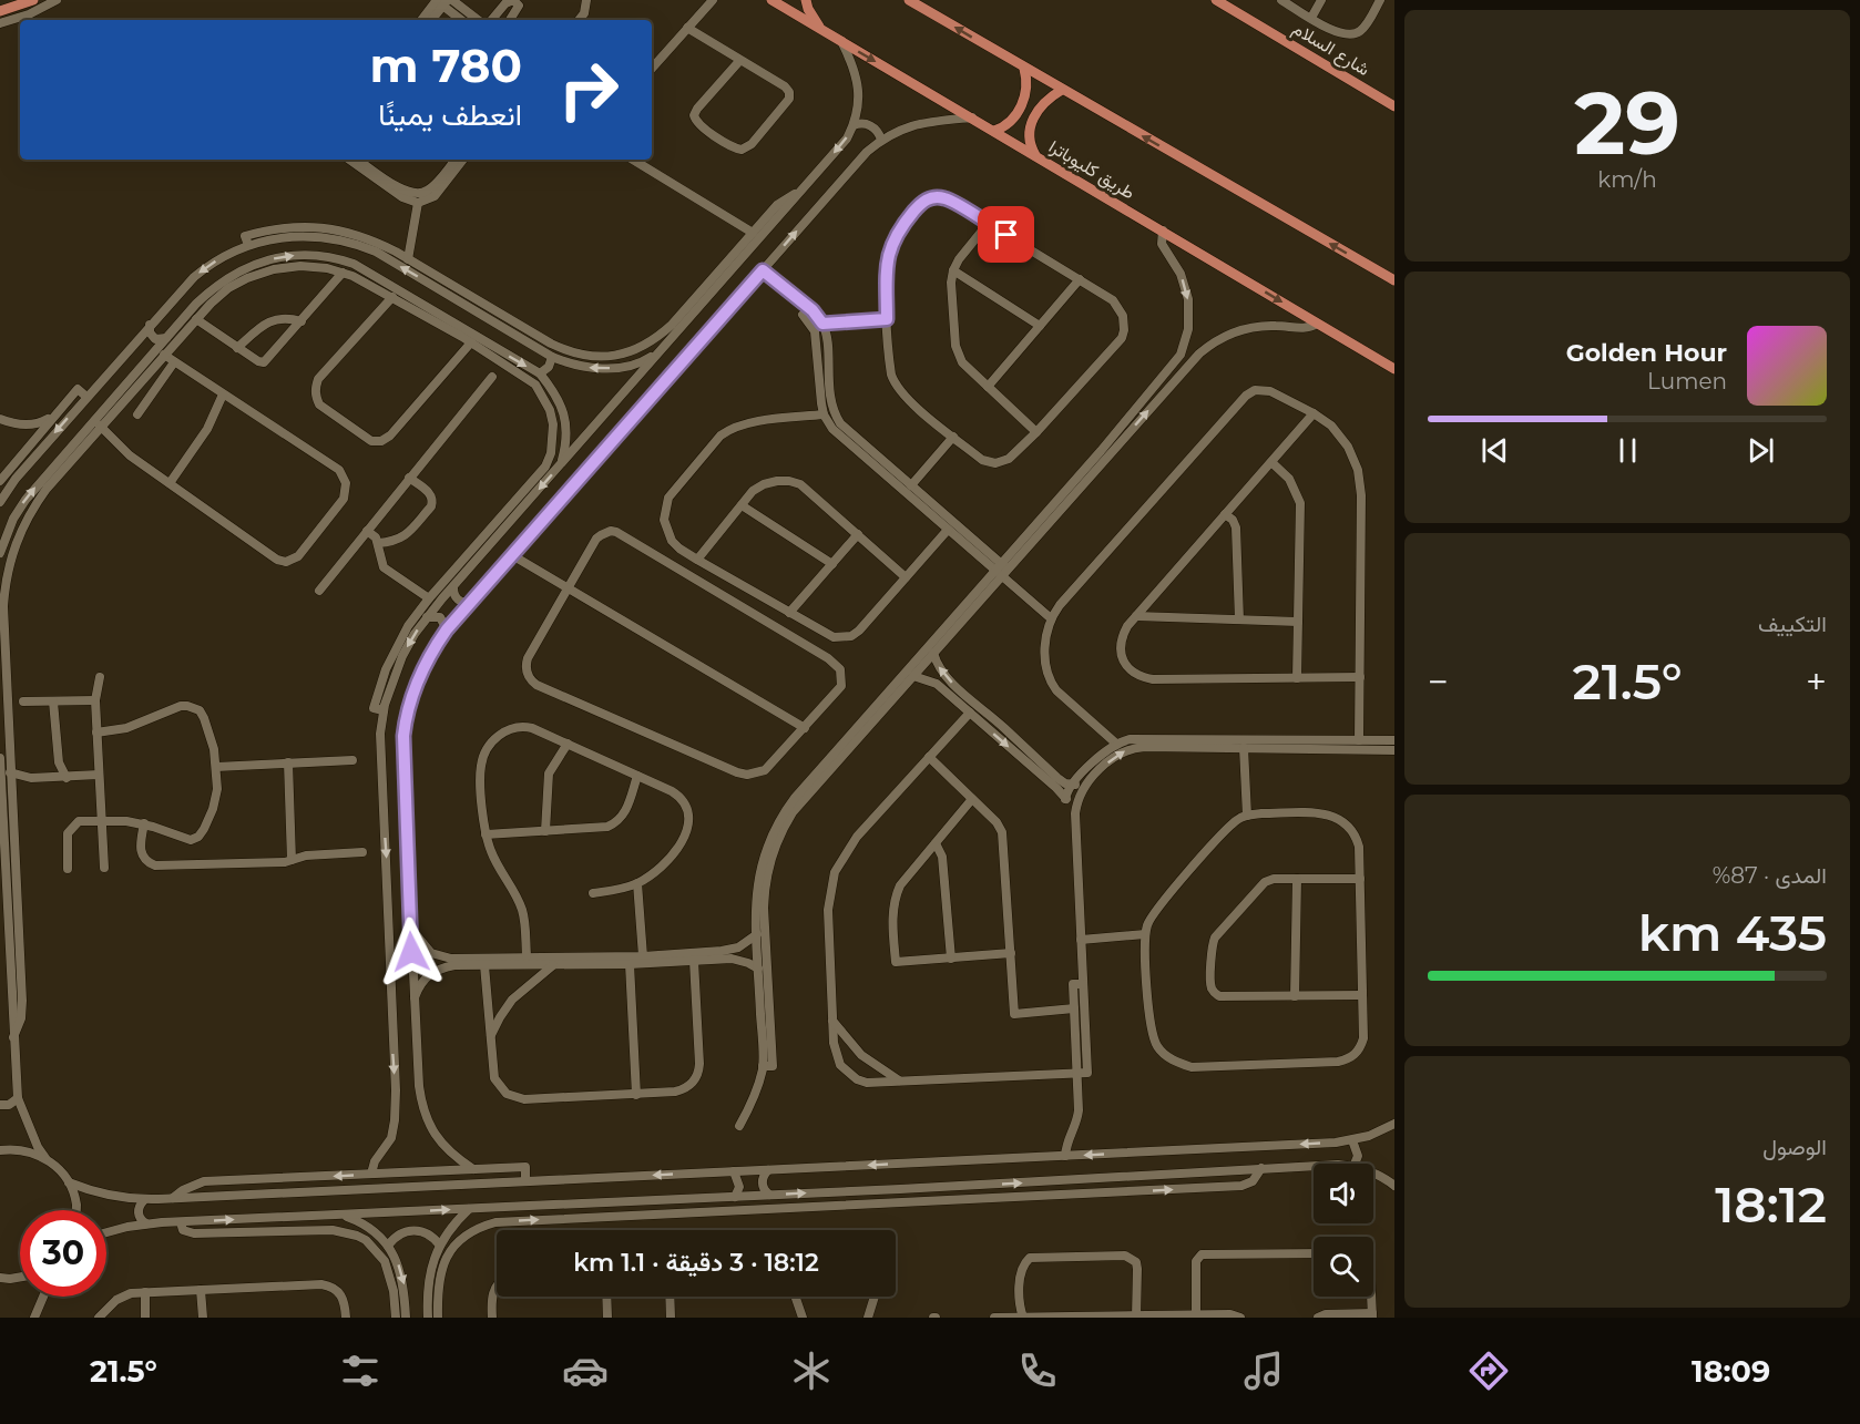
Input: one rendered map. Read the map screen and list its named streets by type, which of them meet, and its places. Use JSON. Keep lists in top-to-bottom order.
{
  "streets": {
    "main road": ["شارع السلام", "طريق كليوباترا"]
  },
  "page": {
    "tile": [
      ["29", "km/h"],
      "التكييف",
      ["المدى · 87%", "435 km"],
      ["الوصول", "18:12"]
    ],
    "turn": ["780 m", "انعطف يمينًا"],
    "song": ["Golden Hour", "Lumen"],
    "heat": ["−", "21.5°", "+"],
    "limit": "30",
    "trip": "18:12 · 3 دقيقة · 1.1 km",
    "tabs": ["18:09", "21.5°"]
  }
}
